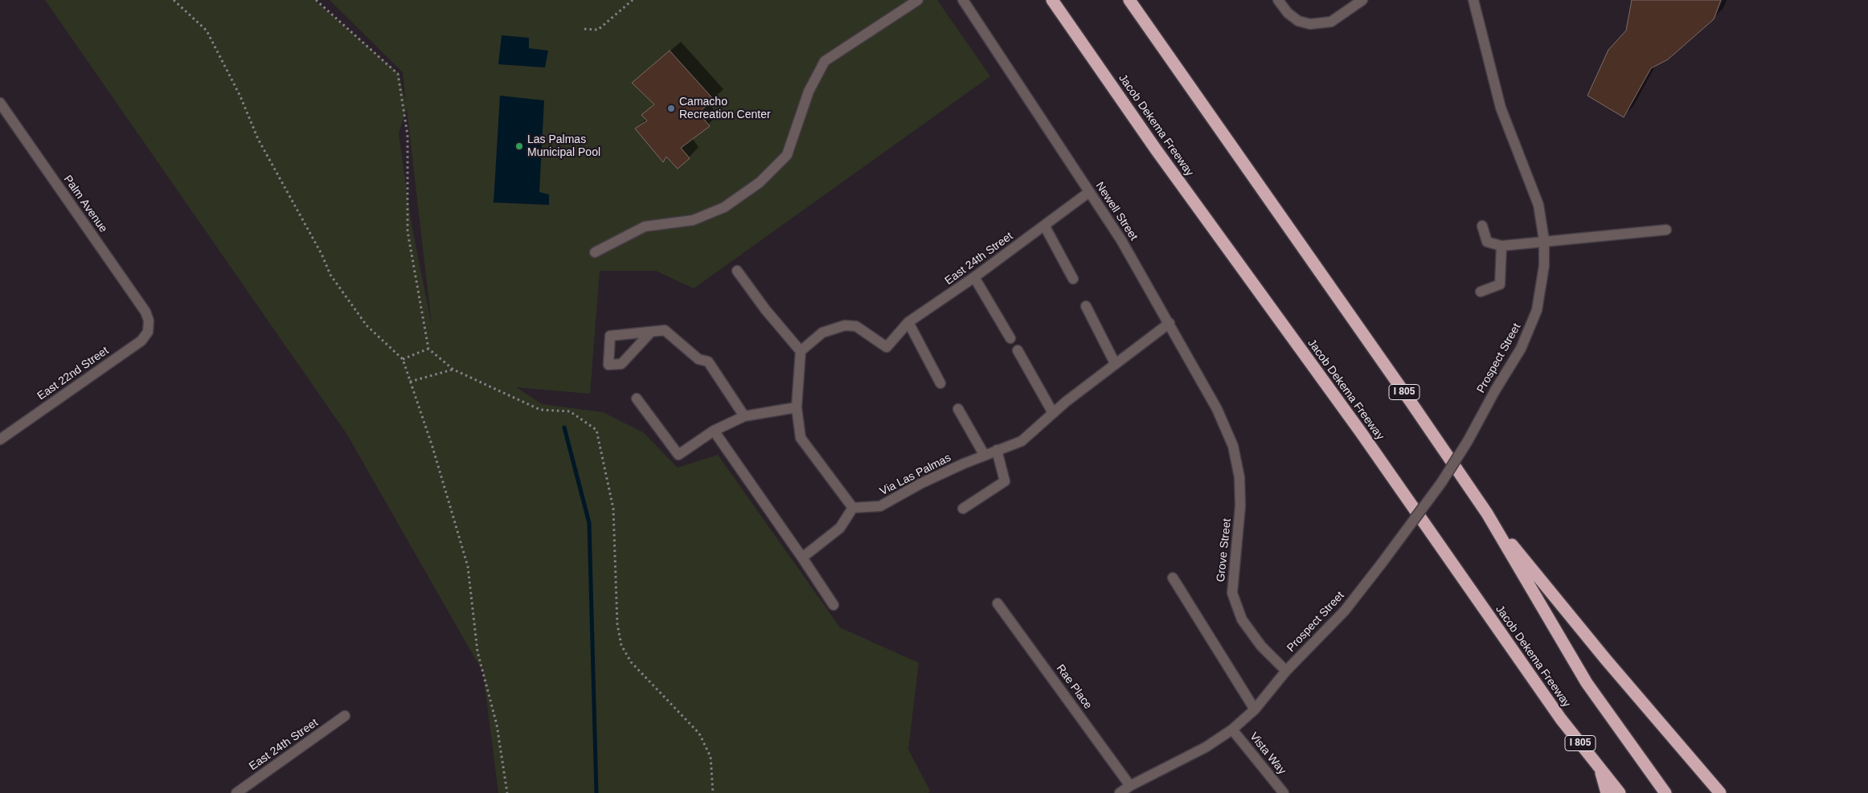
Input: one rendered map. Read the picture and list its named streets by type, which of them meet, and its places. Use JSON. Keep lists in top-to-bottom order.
{
  "streets": {
    "highway": ["Jacob Dekema Freeway", "I 805"],
    "street": [
      "Palm Avenue",
      "Newell Street",
      "East 24th Street",
      "Prospect Street",
      "East 22nd Street",
      "Via Las Palmas",
      "Grove Street",
      "Rae Place",
      "Vista Way"
    ]
  },
  "crossings": [
    ["Palm Avenue", "East 22nd Street"],
    ["Newell Street", "East 24th Street"],
    ["Newell Street", "Via Las Palmas"],
    ["Newell Street", "Grove Street"],
    ["Prospect Street", "Grove Street"]
  ],
  "places": ["Camacho Recreation Center", "Las Palmas Municipal Pool"]
}
